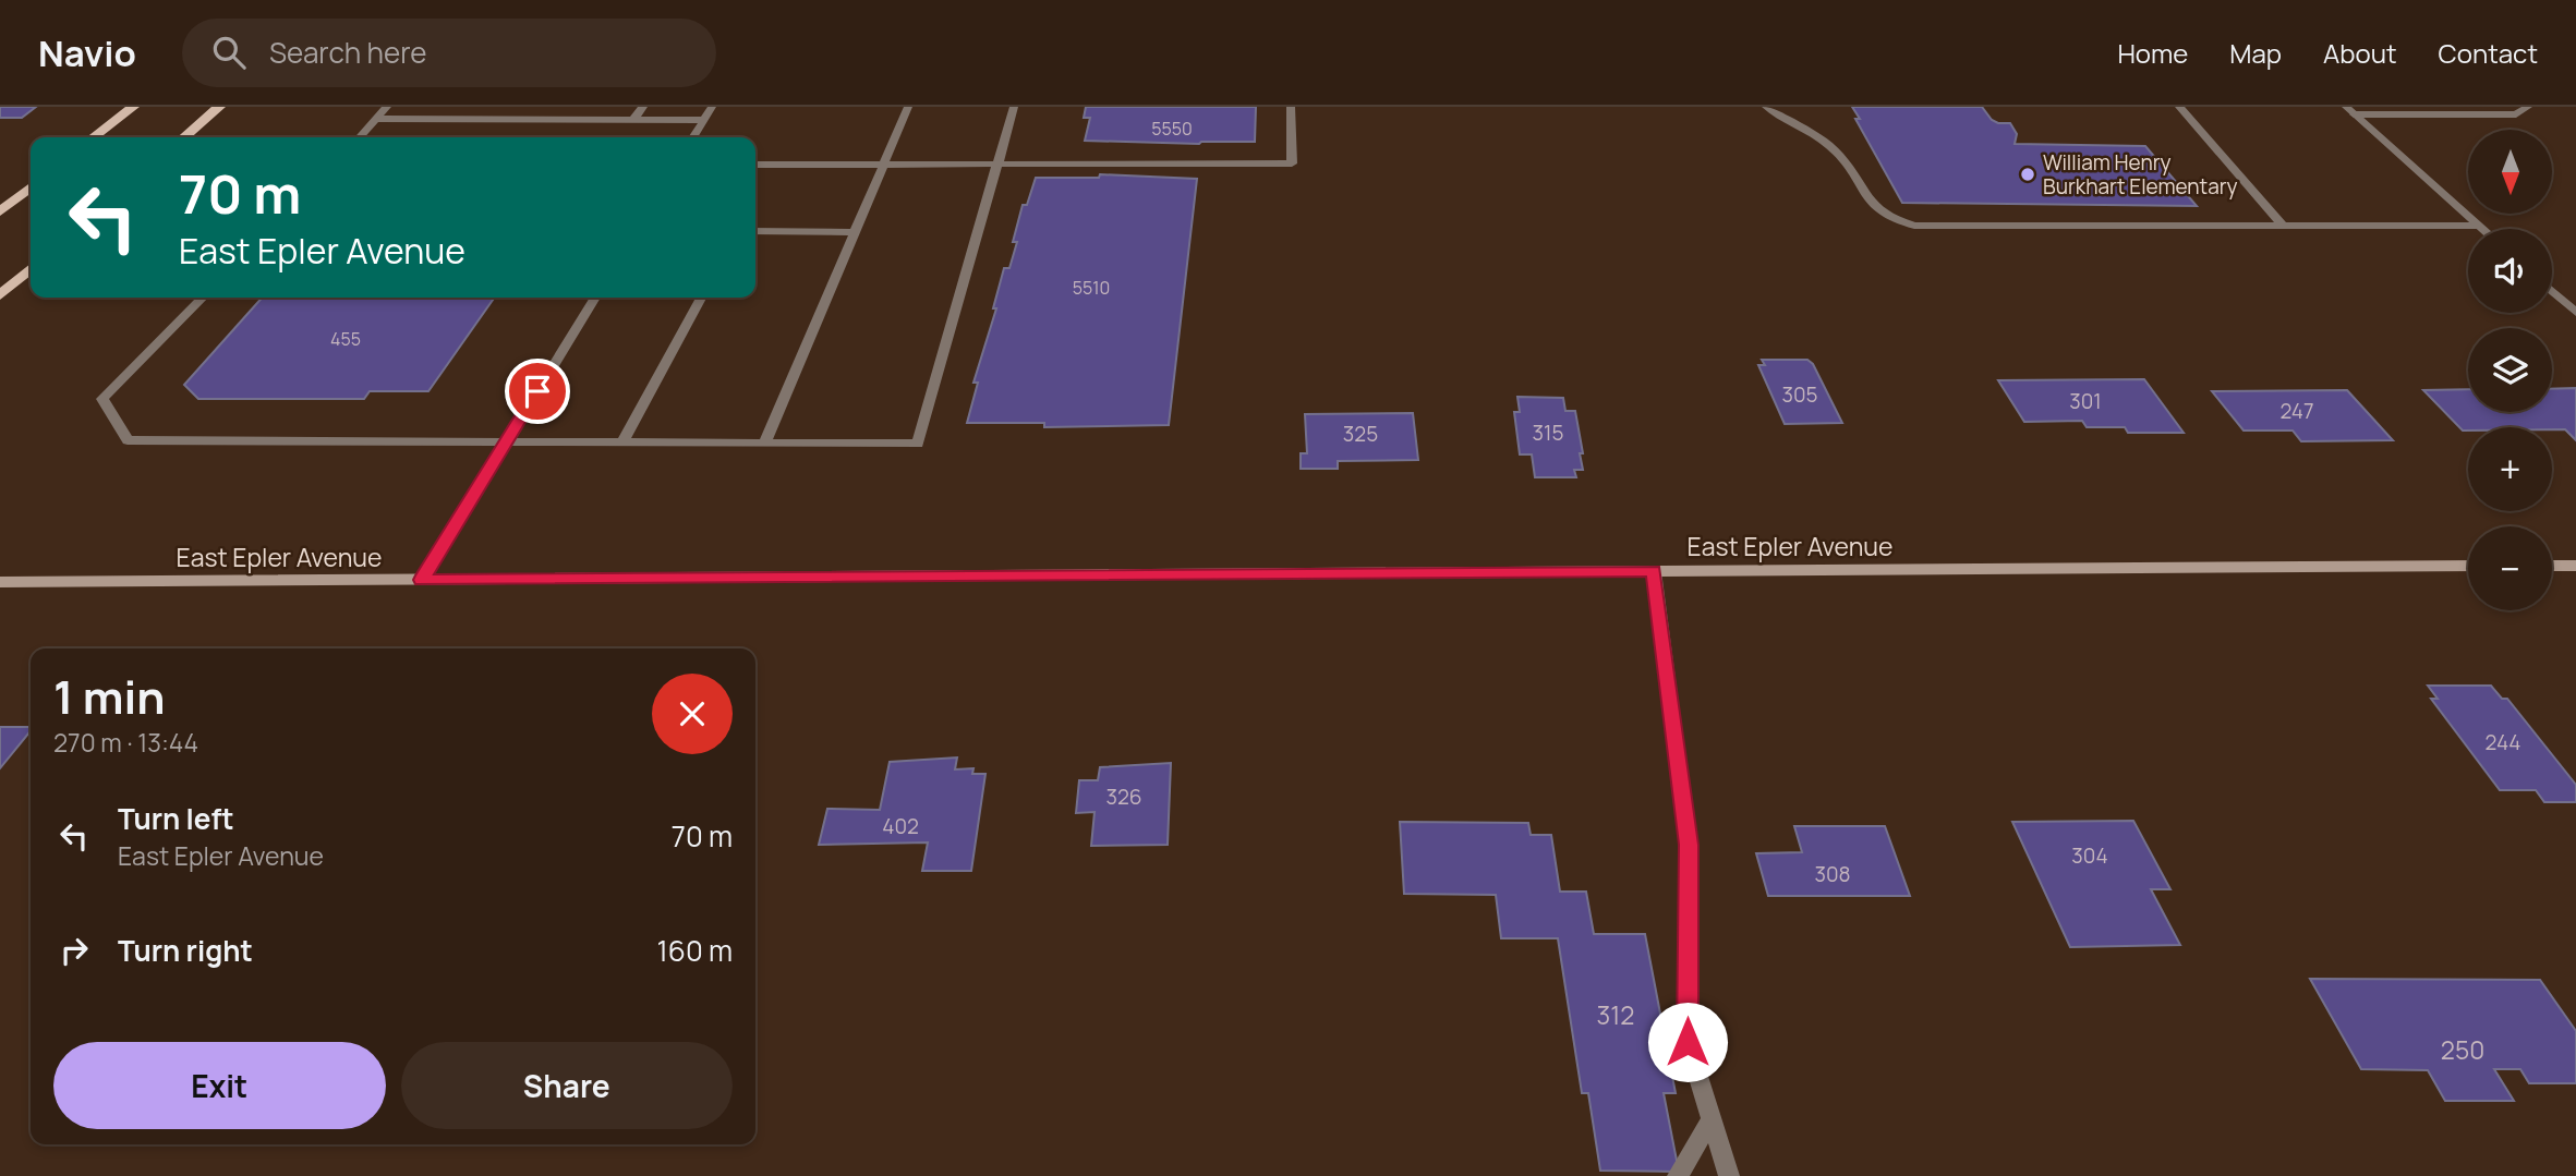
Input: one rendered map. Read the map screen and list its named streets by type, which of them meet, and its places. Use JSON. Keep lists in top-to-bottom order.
{
  "streets": {
    "street": ["East Epler Avenue"]
  },
  "places": ["William Henry Burkhart Elementary"],
  "house_numbers": [
    "5550",
    "5510",
    "455",
    "305",
    "301",
    "247",
    "315",
    "325",
    "244",
    "326",
    "402",
    "304",
    "308",
    "312",
    "250"
  ],
  "north": "bottom",
  "page": {
    "header": "Navio",
    "search": "Search here",
    "nav": [
      "Home",
      "Map",
      "About",
      "Contact"
    ],
    "map_buttons": ["+", "−"],
    "turn": ["70 m", "East Epler Avenue"],
    "heading": ["1 min", "270 m · 13:44"],
    "list": [
      {
        "name": "Turn left",
        "note": "East Epler Avenue",
        "value": "70 m"
      },
      {
        "name": "Turn right",
        "value": "160 m"
      }
    ],
    "buttons": ["Exit", "Share"]
  }
}
